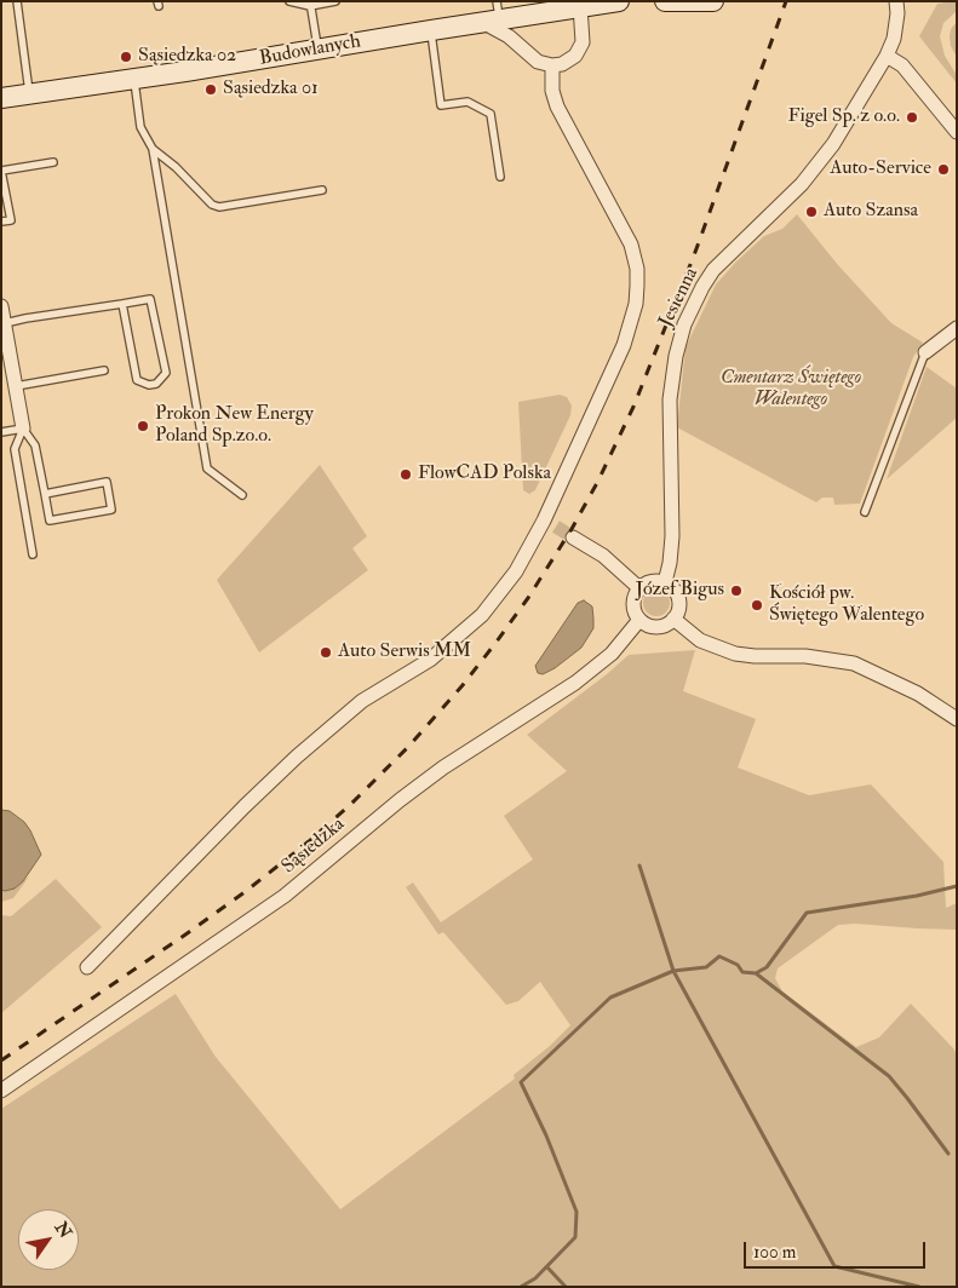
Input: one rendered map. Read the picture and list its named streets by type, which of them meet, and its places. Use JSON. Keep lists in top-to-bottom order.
{
  "streets": {
    "main road": ["Budowlanych"],
    "street": ["Jesienna", "Sąsiedzka"]
  },
  "crossings": [
    ["Jesienna", "Sąsiedzka"]
  ],
  "parks": ["Cmentarz Świętego Walentego"],
  "places": [
    "Sąsiedzka 02",
    "Sąsiedzka 01",
    "Figel Sp. z o.o.",
    "Auto-Service",
    "Auto Szansa",
    "Prokon New Energy Poland Sp.zo.o.",
    "FlowCAD Polska",
    "Józef Bigus",
    "Kościół pw. Świętego Walentego",
    "Auto Serwis MM"
  ],
  "scale_bar": "100 m",
  "north": "top right"
}
